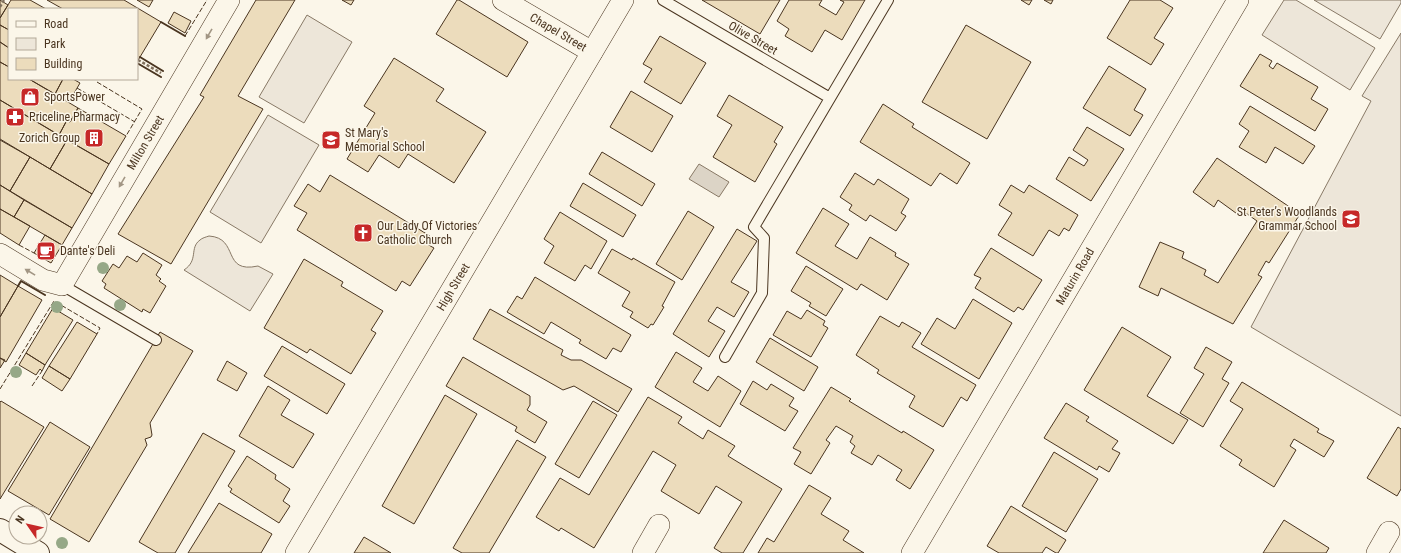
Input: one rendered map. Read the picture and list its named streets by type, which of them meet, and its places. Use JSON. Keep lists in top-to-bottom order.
{
  "streets": {
    "street": [
      "Chapel Street",
      "Milton Street",
      "Maturin Road",
      "High Street"
    ],
    "lane": ["Olive Street"]
  },
  "crossings": [
    ["Chapel Street", "High Street"]
  ],
  "one_way": ["Milton Street"],
  "places": {
    "shop": ["SportsPower"],
    "pharmacy": ["Priceline Pharmacy"],
    "building": ["Zorich Group"],
    "school or university": ["St Mary's Memorial School", "St Peter’s Woodlands Grammar School"],
    "church": ["Our Lady Of Victories Catholic Church"],
    "cafe": ["Dante's Deli"]
  },
  "legend": ["Road", "Park", "Building"],
  "north": "top left"
}
